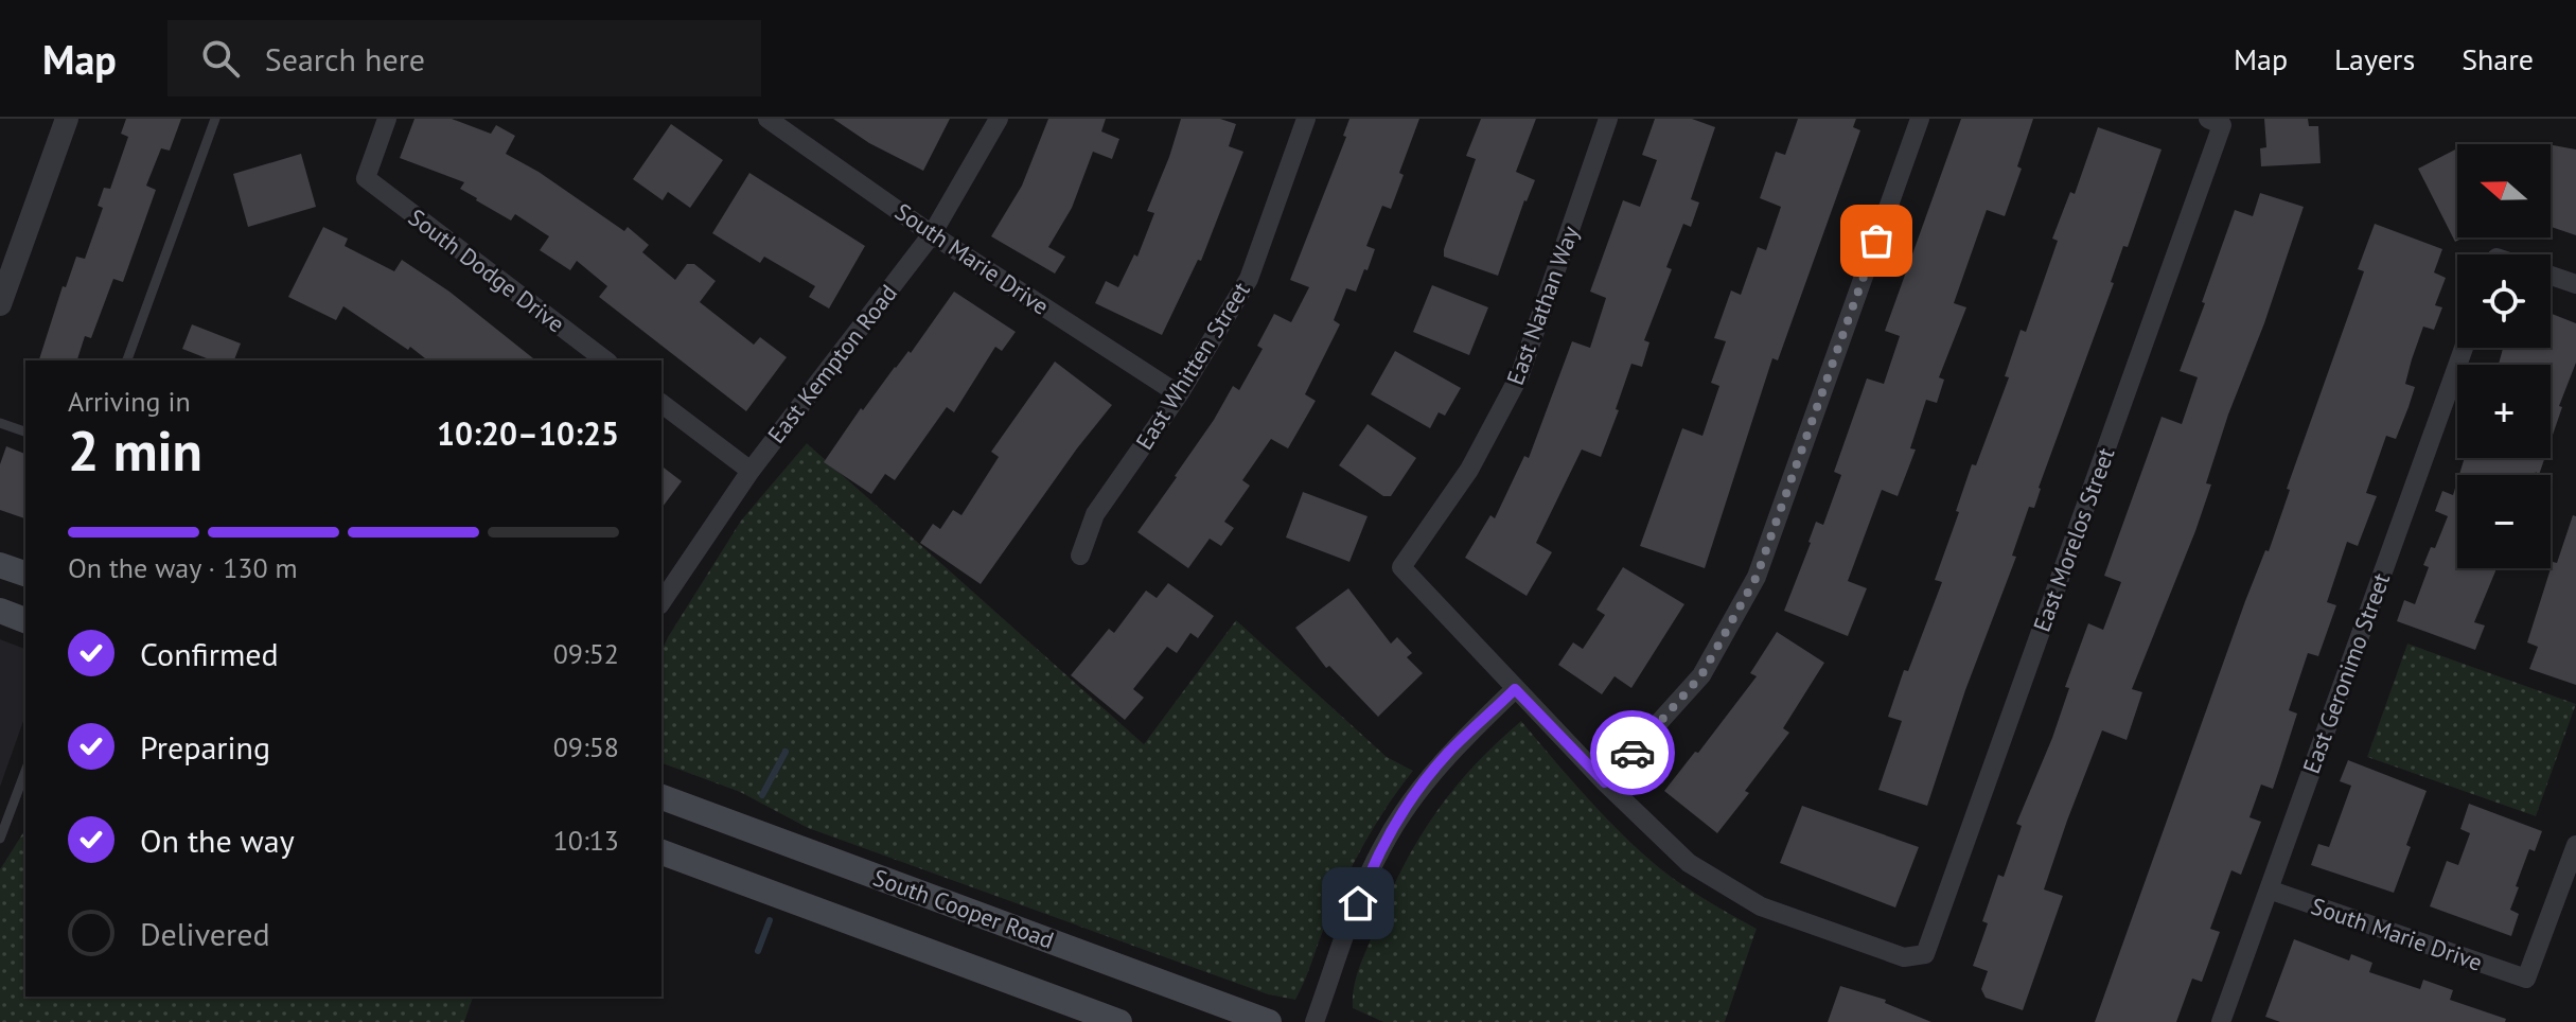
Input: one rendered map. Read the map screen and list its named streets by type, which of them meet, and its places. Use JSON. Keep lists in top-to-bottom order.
{
  "streets": {
    "main road": ["South Cooper Road"],
    "street": [
      "South Marie Drive",
      "South Dodge Drive",
      "East Nathan Way",
      "East Kempton Road",
      "East Whitten Street",
      "East Morelos Street",
      "East Geronimo Street"
    ]
  },
  "crossings": [
    ["South Marie Drive", "East Kempton Road"],
    ["South Marie Drive", "East Whitten Street"],
    ["South Marie Drive", "East Geronimo Street"]
  ],
  "north": "left",
  "page": {
    "header": "Map",
    "search": "Search here",
    "nav": ["Map", "Layers", "Share"],
    "map_buttons": ["+", "−"],
    "heading": ["2 min", "Arriving in", "10:20–10:25"],
    "bar": "On the way · 130 m",
    "list": [
      ["Confirmed", "09:52"],
      ["Preparing", "09:58"],
      ["On the way", "10:13"],
      "Delivered"
    ]
  }
}
